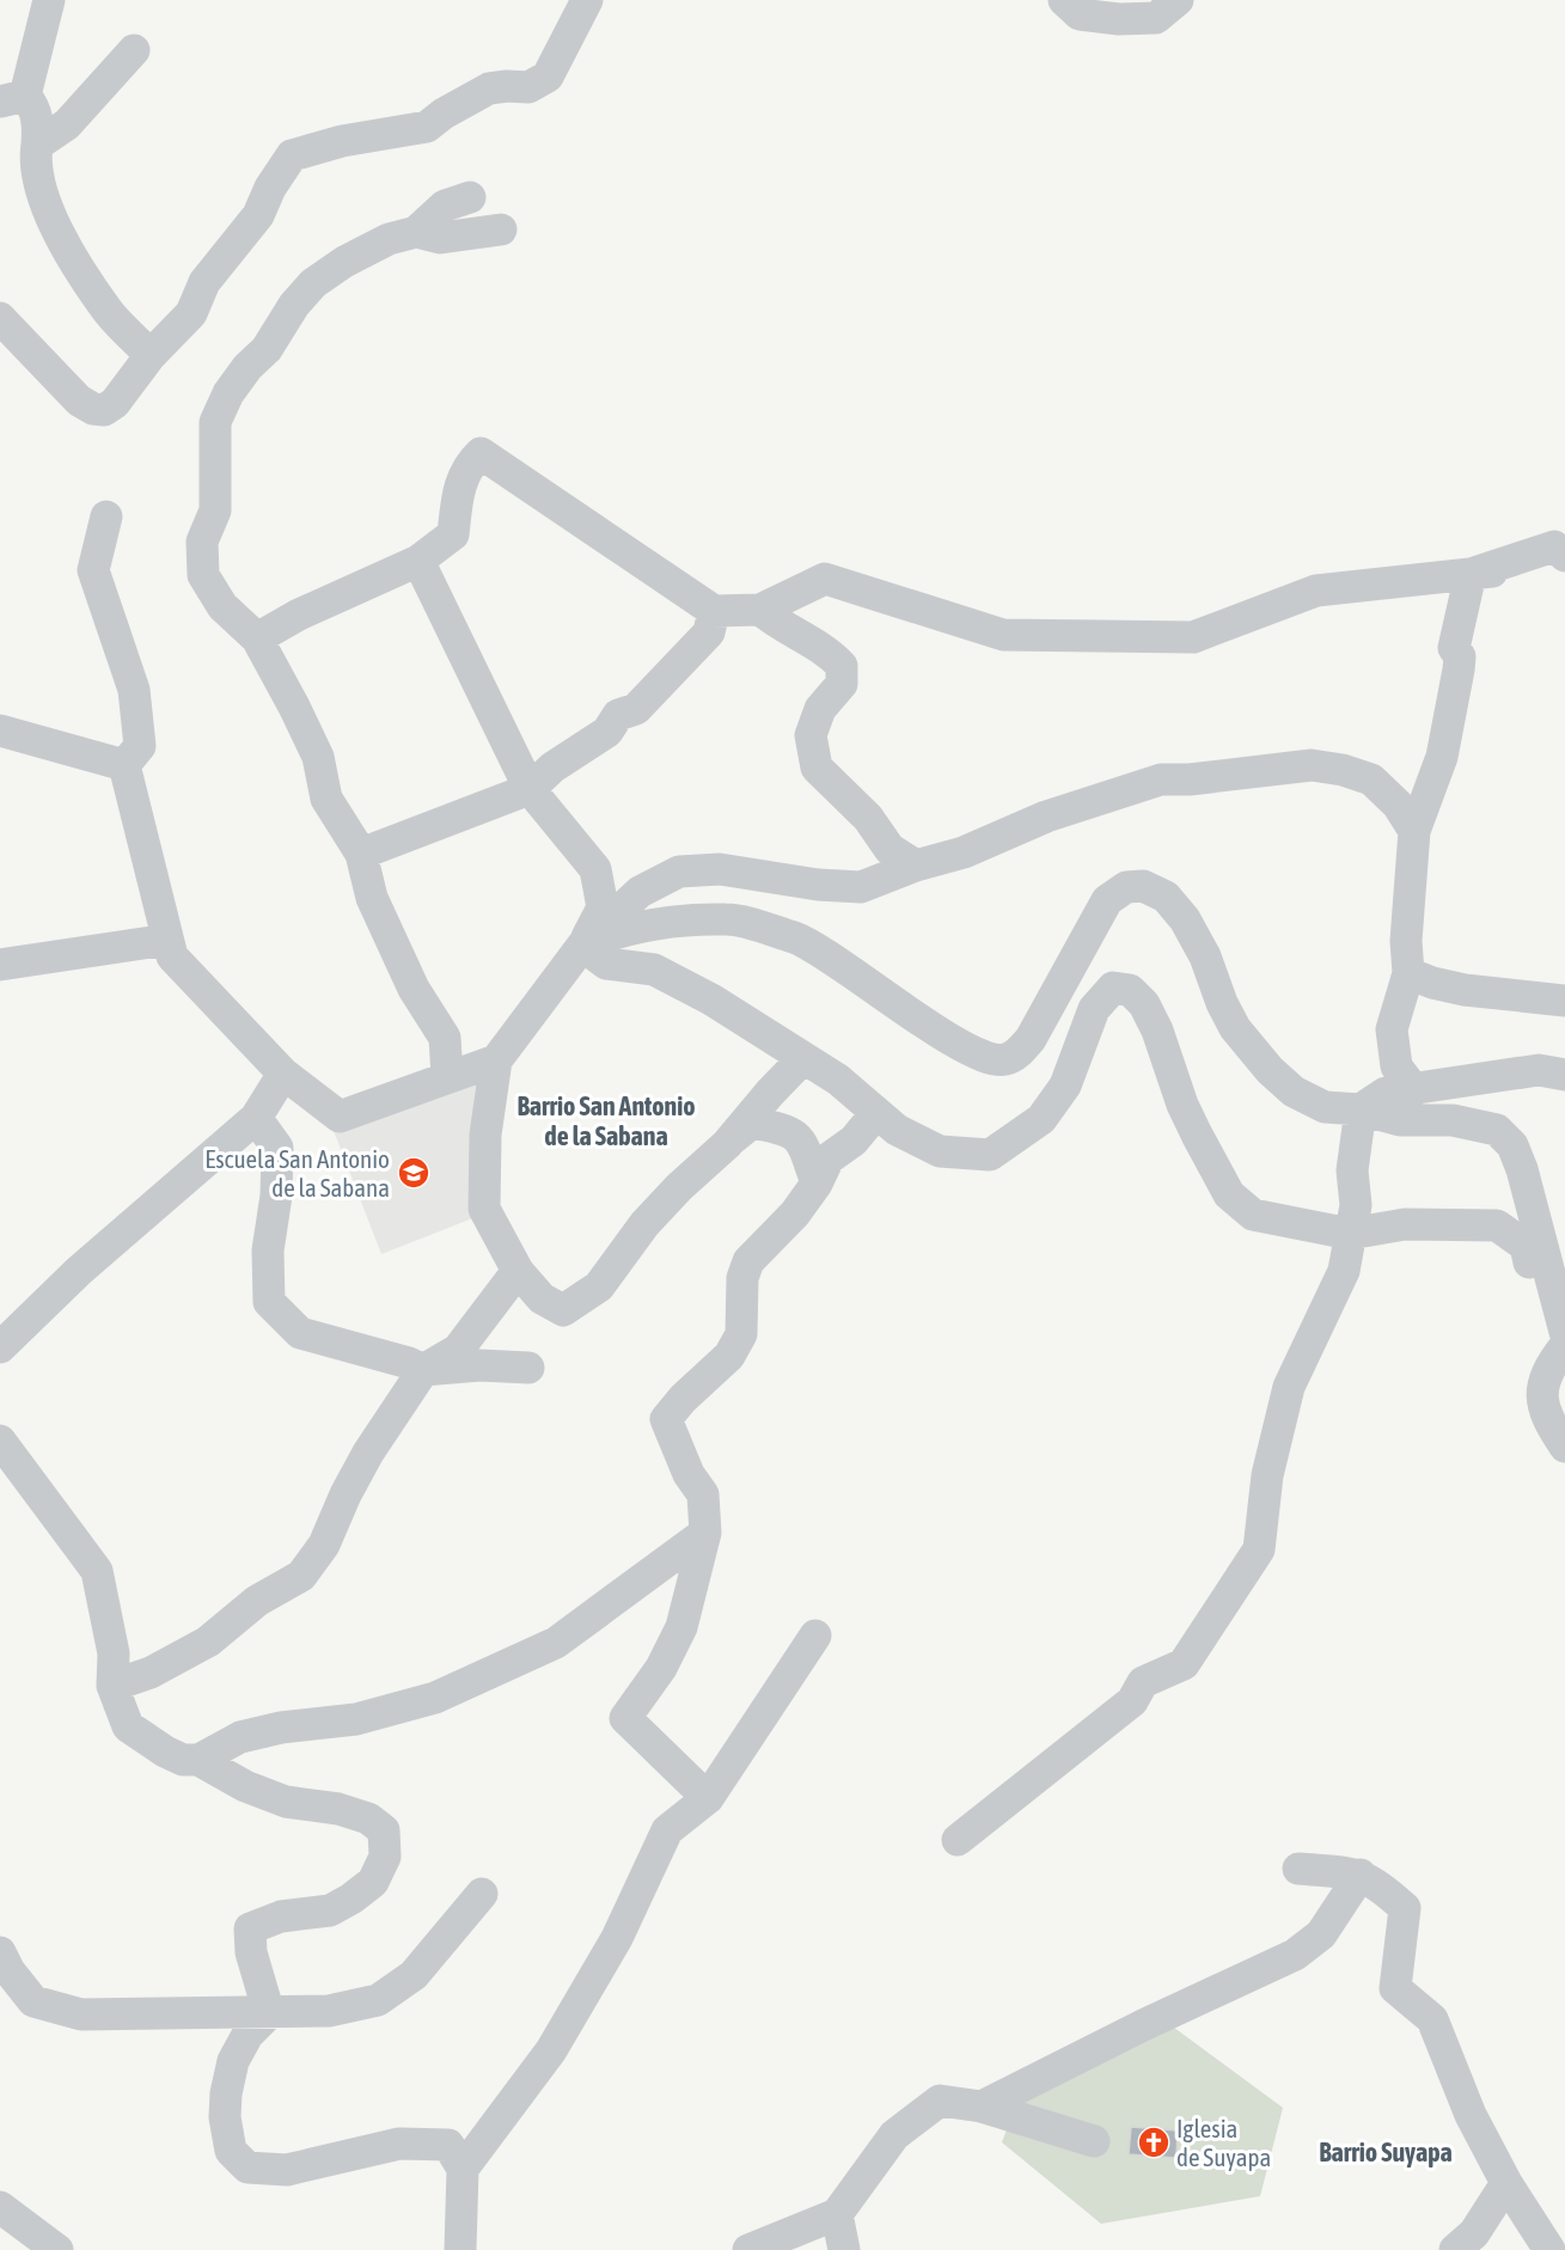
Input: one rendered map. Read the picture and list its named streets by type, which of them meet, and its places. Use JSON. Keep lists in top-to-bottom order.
{
  "districts": ["Barrio San Antonio de la Sabana", "Barrio Suyapa"],
  "places": {
    "school or university": ["Escuela San Antonio de la Sabana"],
    "church": ["Iglesia de Suyapa"]
  }
}
